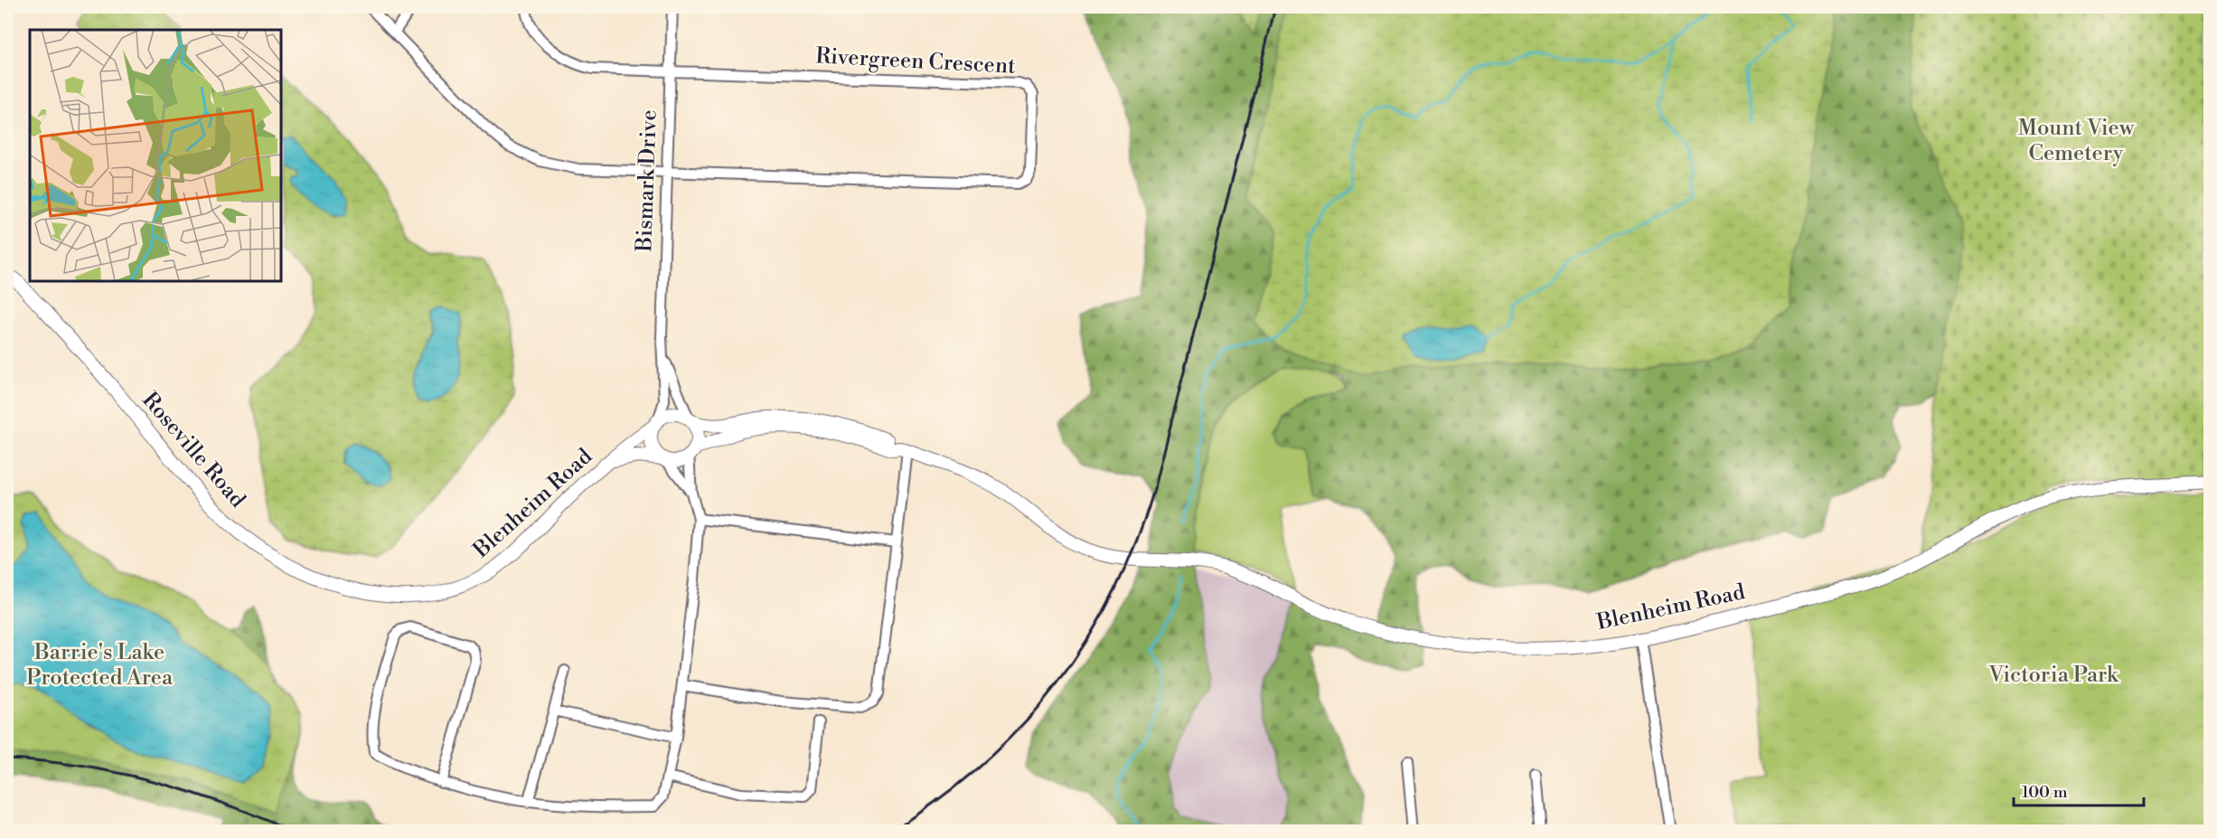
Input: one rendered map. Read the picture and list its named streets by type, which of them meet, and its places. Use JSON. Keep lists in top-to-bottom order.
{
  "streets": {
    "main road": ["Roseville Road", "Blenheim Road"],
    "street": ["Rivergreen Crescent", "Bismark Drive"]
  },
  "crossings": [
    ["Rivergreen Crescent", "Bismark Drive"],
    ["Bismark Drive", "Blenheim Road"],
    ["Roseville Road", "Blenheim Road"]
  ],
  "parks": ["Mount View Cemetery", "Barrie's Lake Protected Area", "Victoria Park"],
  "scale_bar": "100 m"
}
